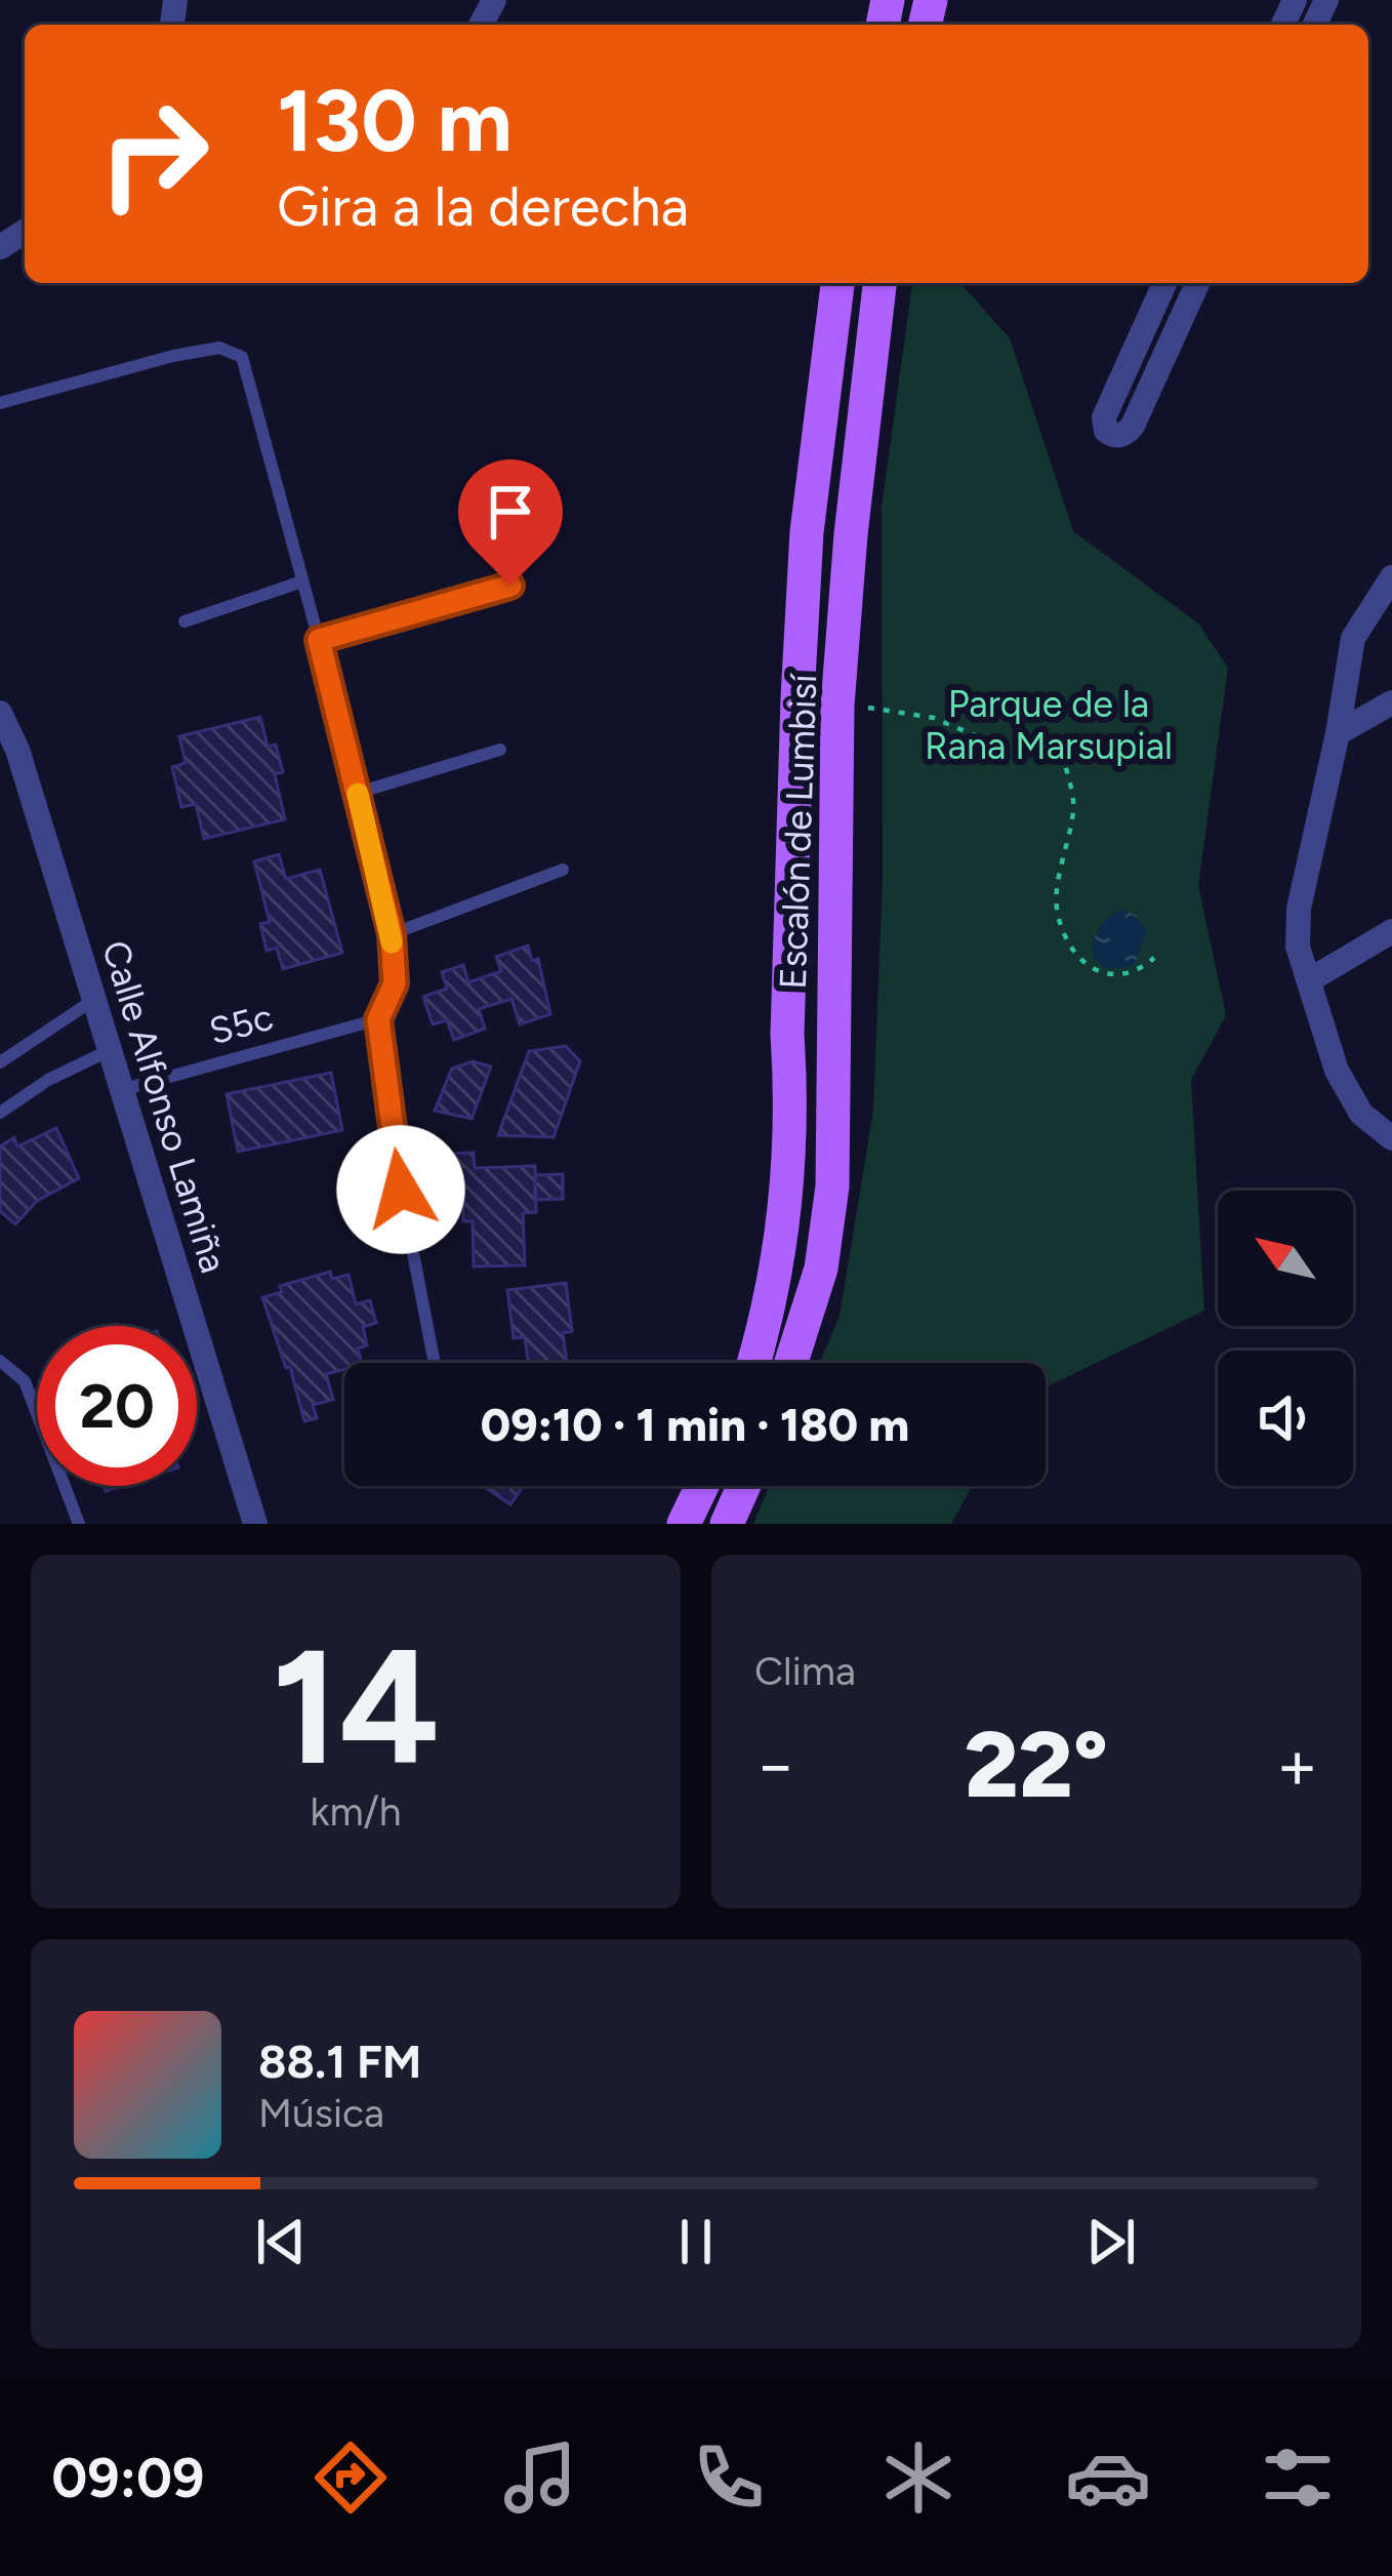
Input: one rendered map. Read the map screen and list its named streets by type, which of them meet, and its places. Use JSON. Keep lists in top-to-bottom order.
{
  "streets": {
    "main road": ["Escalón de Lumbisí"],
    "street": ["Calle Alfonso Lamiña"],
    "lane": ["S5c"]
  },
  "crossings": [
    ["S5c", "Calle Alfonso Lamiña"]
  ],
  "parks": ["Parque de la Rana Marsupial"],
  "north": "top left",
  "page": {
    "turn": ["130 m", "Gira a la derecha"],
    "limit": "20",
    "trip": "09:10 · 1 min · 180 m",
    "tile": [
      ["14", "km/h"],
      "Clima"
    ],
    "heat": ["−", "22°", "+"],
    "song": ["88.1 FM", "Música"],
    "tabs": "09:09"
  }
}
